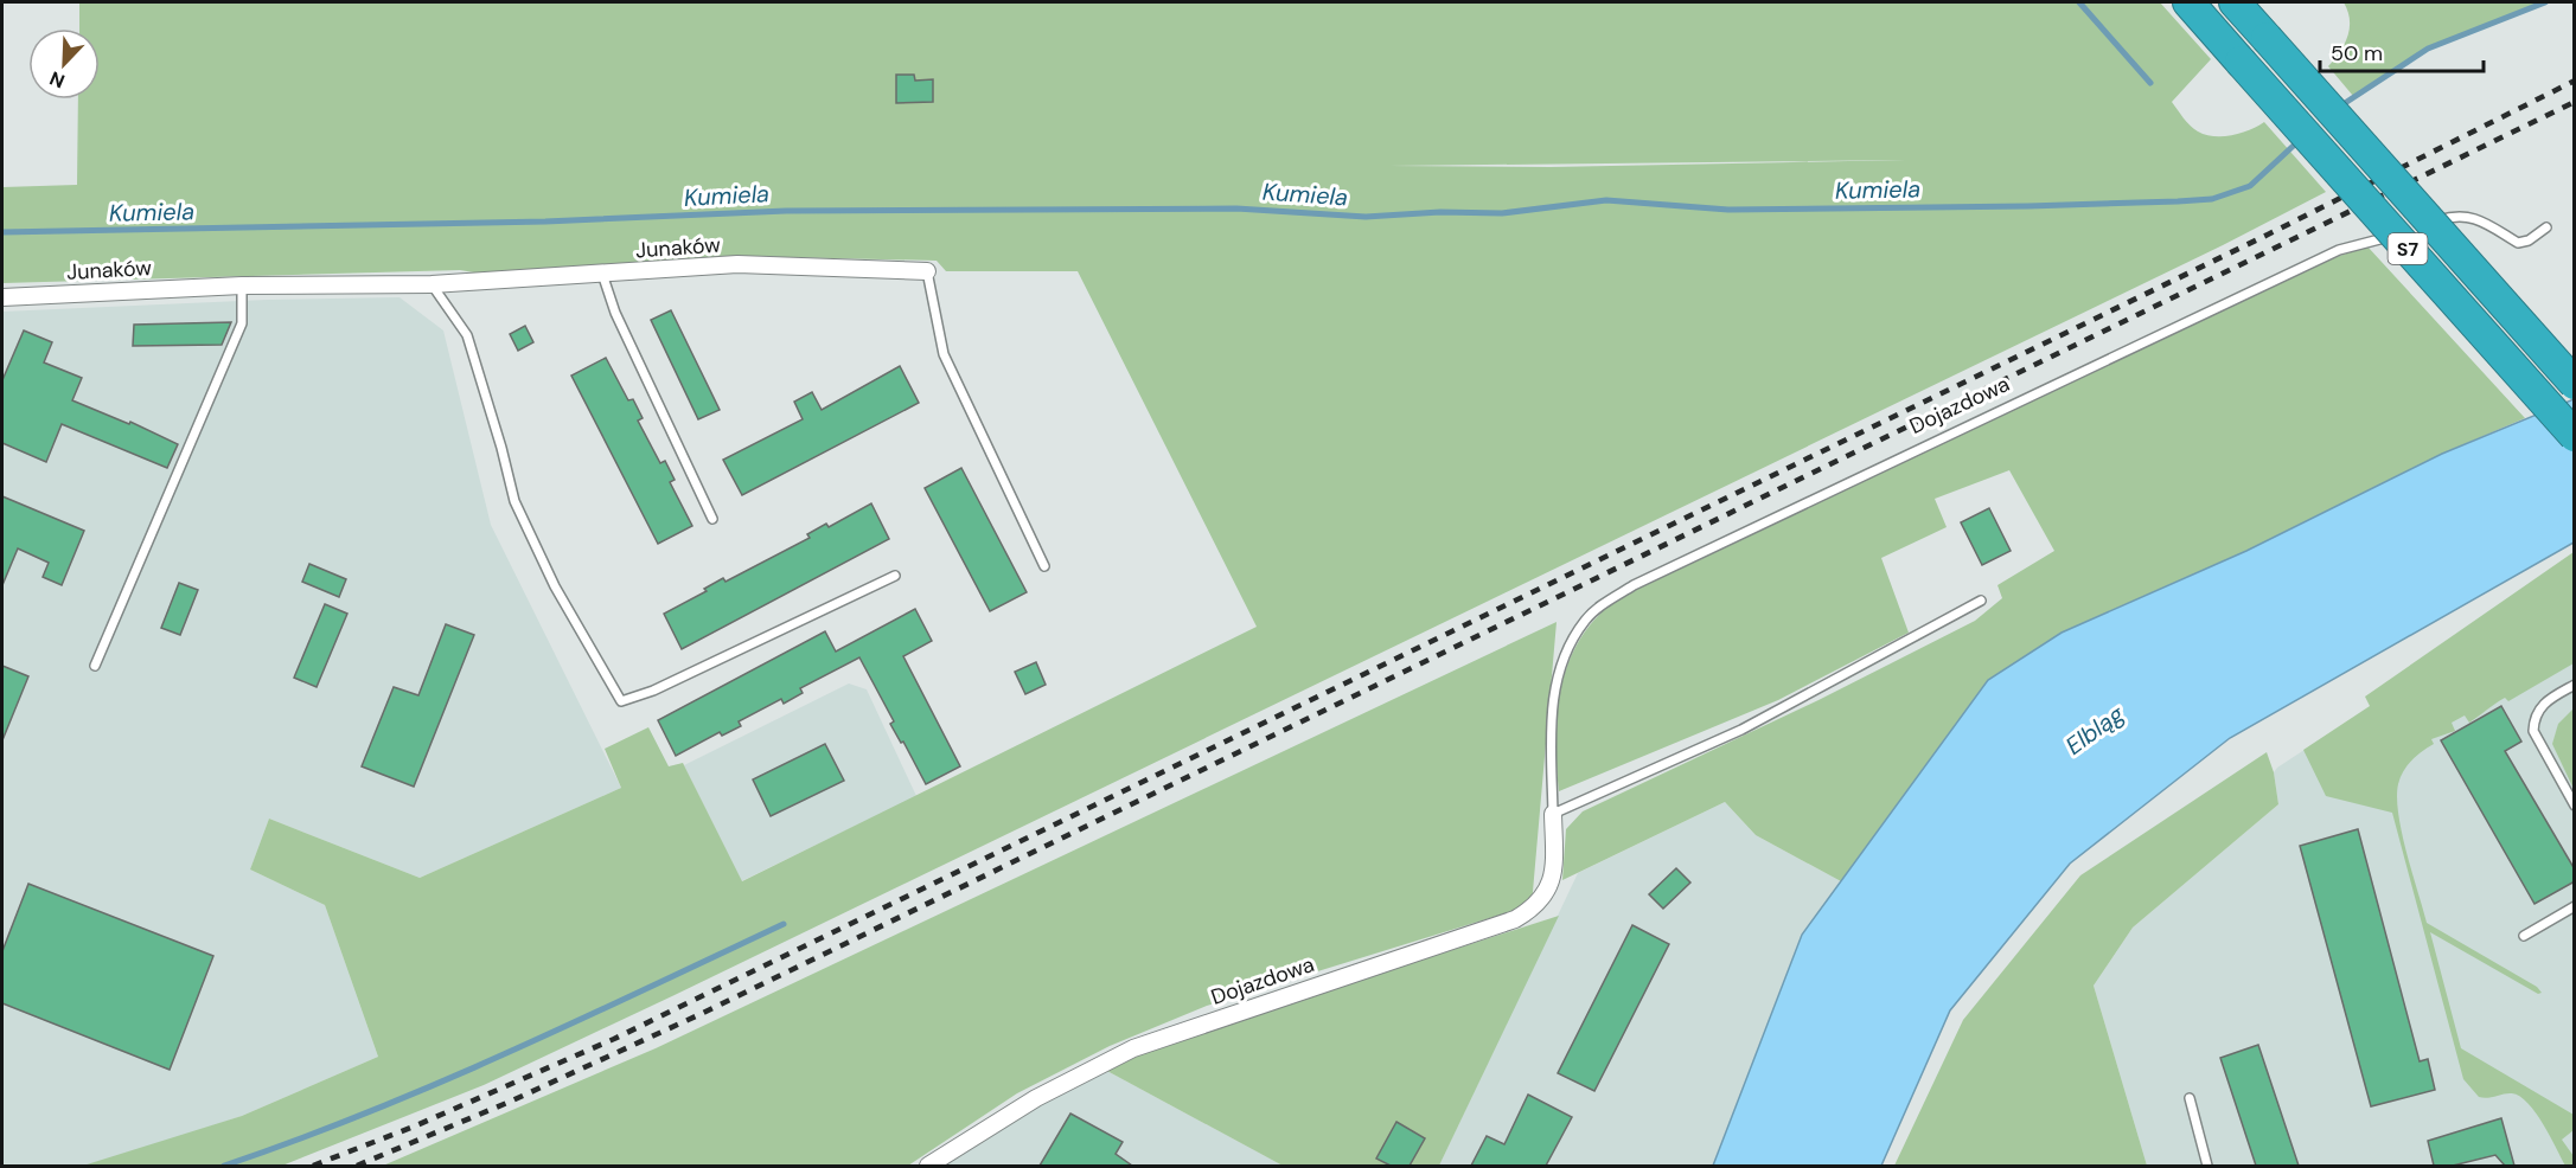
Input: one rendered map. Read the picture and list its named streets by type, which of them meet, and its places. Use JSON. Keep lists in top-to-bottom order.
{
  "streets": {
    "highway": ["S7"],
    "street": ["Junaków", "Dojazdowa"]
  },
  "water": ["Kumiela", "Elbląg"],
  "scale_bar": "50 m",
  "north": "bottom left"
}
